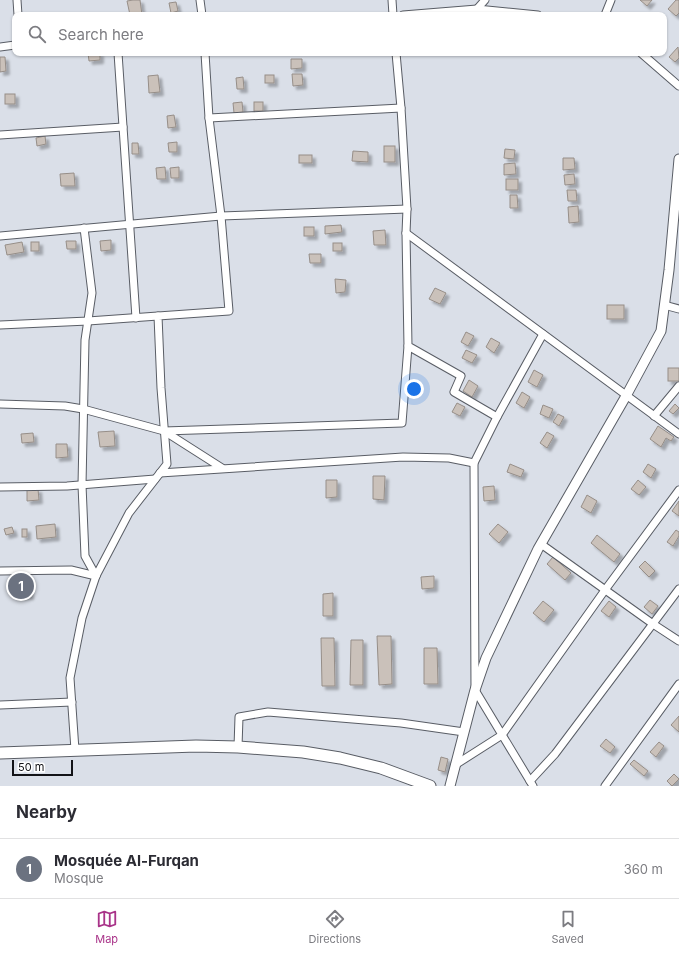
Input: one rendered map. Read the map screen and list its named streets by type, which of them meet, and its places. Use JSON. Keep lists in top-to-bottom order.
{
  "scale_bar": "50 m",
  "page": {
    "search": "Search here",
    "pins": "1",
    "scale": "50 m",
    "heading": "Nearby",
    "list": [
      {
        "mark": "1",
        "name": "Mosquée Al-Furqan",
        "note": "Mosque",
        "value": "360 m"
      }
    ],
    "nav": ["Map", "Directions", "Saved"]
  }
}
